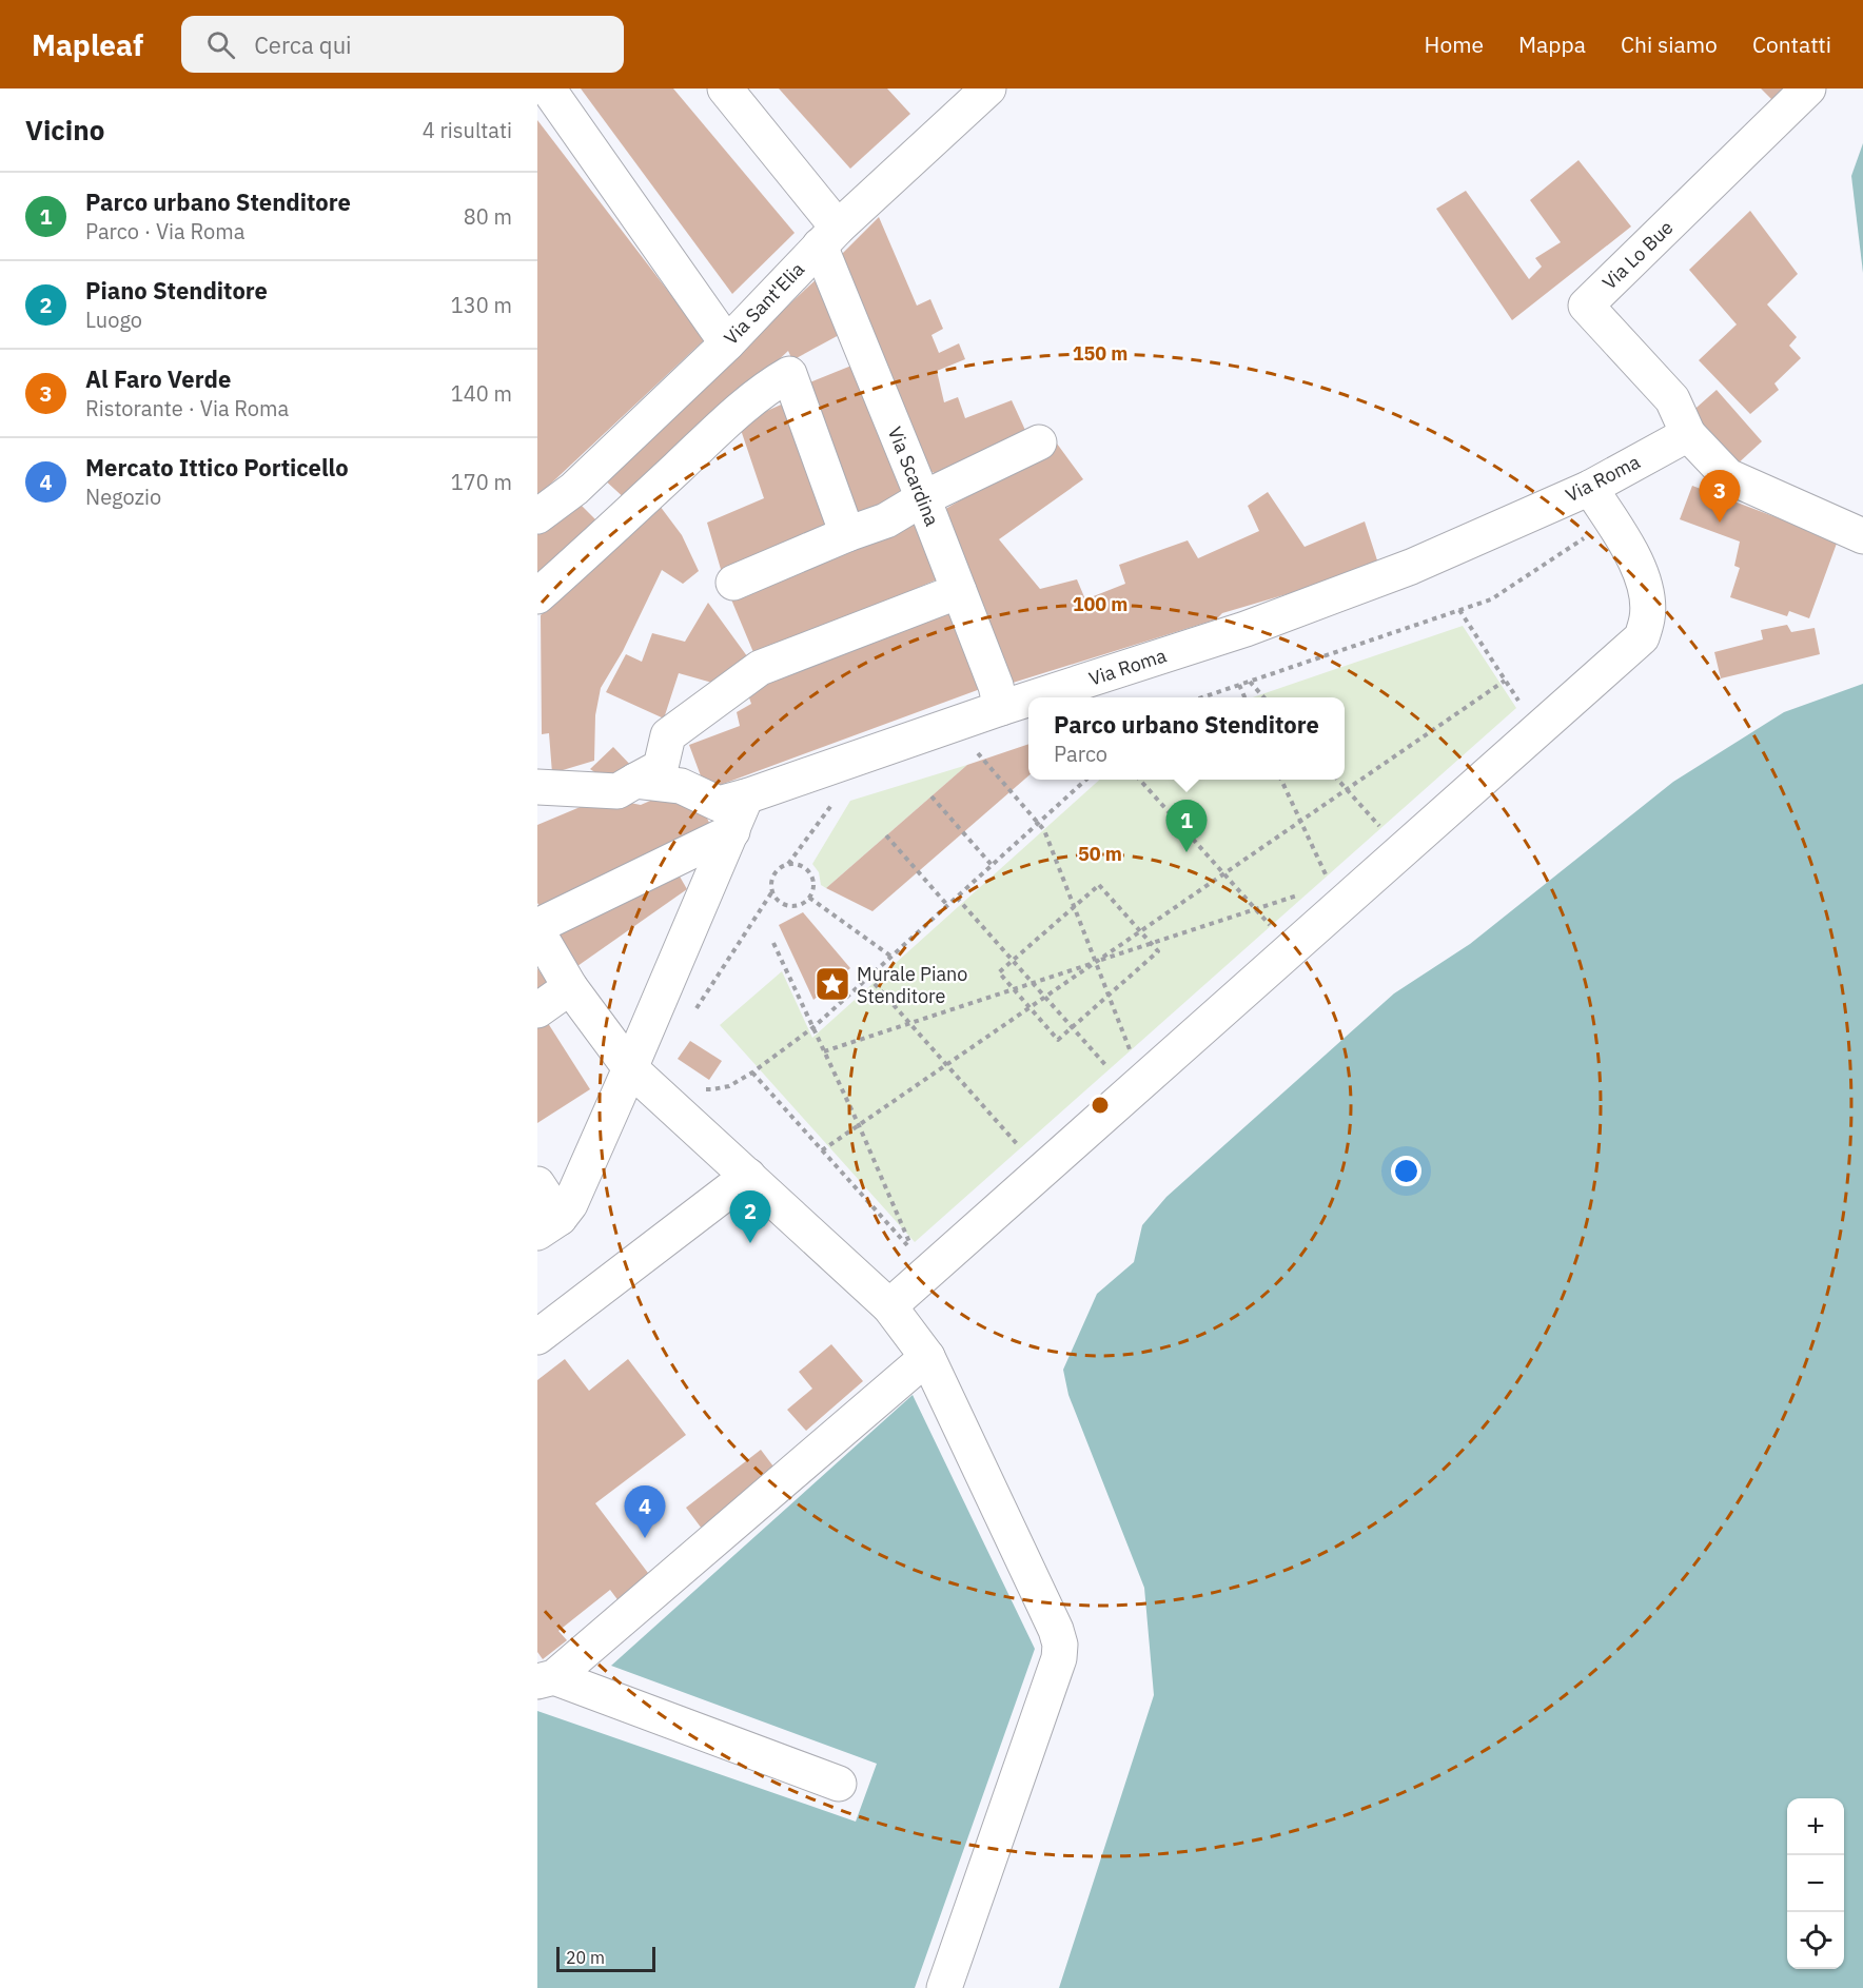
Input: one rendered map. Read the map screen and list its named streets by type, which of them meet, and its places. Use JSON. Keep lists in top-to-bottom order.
{
  "streets": {
    "street": [
      "Via Lo Bue",
      "Via Sant'Elia",
      "Via Scardina",
      "Via Roma"
    ]
  },
  "crossings": [
    ["Via Lo Bue", "Via Roma"],
    ["Via Sant'Elia", "Via Scardina"],
    ["Via Scardina", "Via Roma"]
  ],
  "places": {
    "place": ["Murale Piano Stenditore"]
  },
  "scale_bar": "20 m",
  "page": {
    "header": "Mapleaf",
    "search": "Cerca qui",
    "nav": [
      "Home",
      "Mappa",
      "Chi siamo",
      "Contatti"
    ],
    "heading": ["Vicino", "4 risultati"],
    "list": [
      {
        "mark": "1",
        "name": "Parco urbano Stenditore",
        "note": "Parco · Via Roma",
        "value": "80 m"
      },
      {
        "mark": "2",
        "name": "Piano Stenditore",
        "note": "Luogo",
        "value": "130 m"
      },
      {
        "mark": "3",
        "name": "Al Faro Verde",
        "note": "Ristorante · Via Roma",
        "value": "140 m"
      },
      {
        "mark": "4",
        "name": "Mercato Ittico Porticello",
        "note": "Negozio",
        "value": "170 m"
      }
    ],
    "pins": [
      "3",
      "1",
      "2",
      "4"
    ],
    "popup": ["Parco urbano Stenditore", "Parco"],
    "map_buttons": ["+", "−"],
    "scale": "20 m"
  },
  "rings": ["150 m", "100 m", "50 m"]
}
